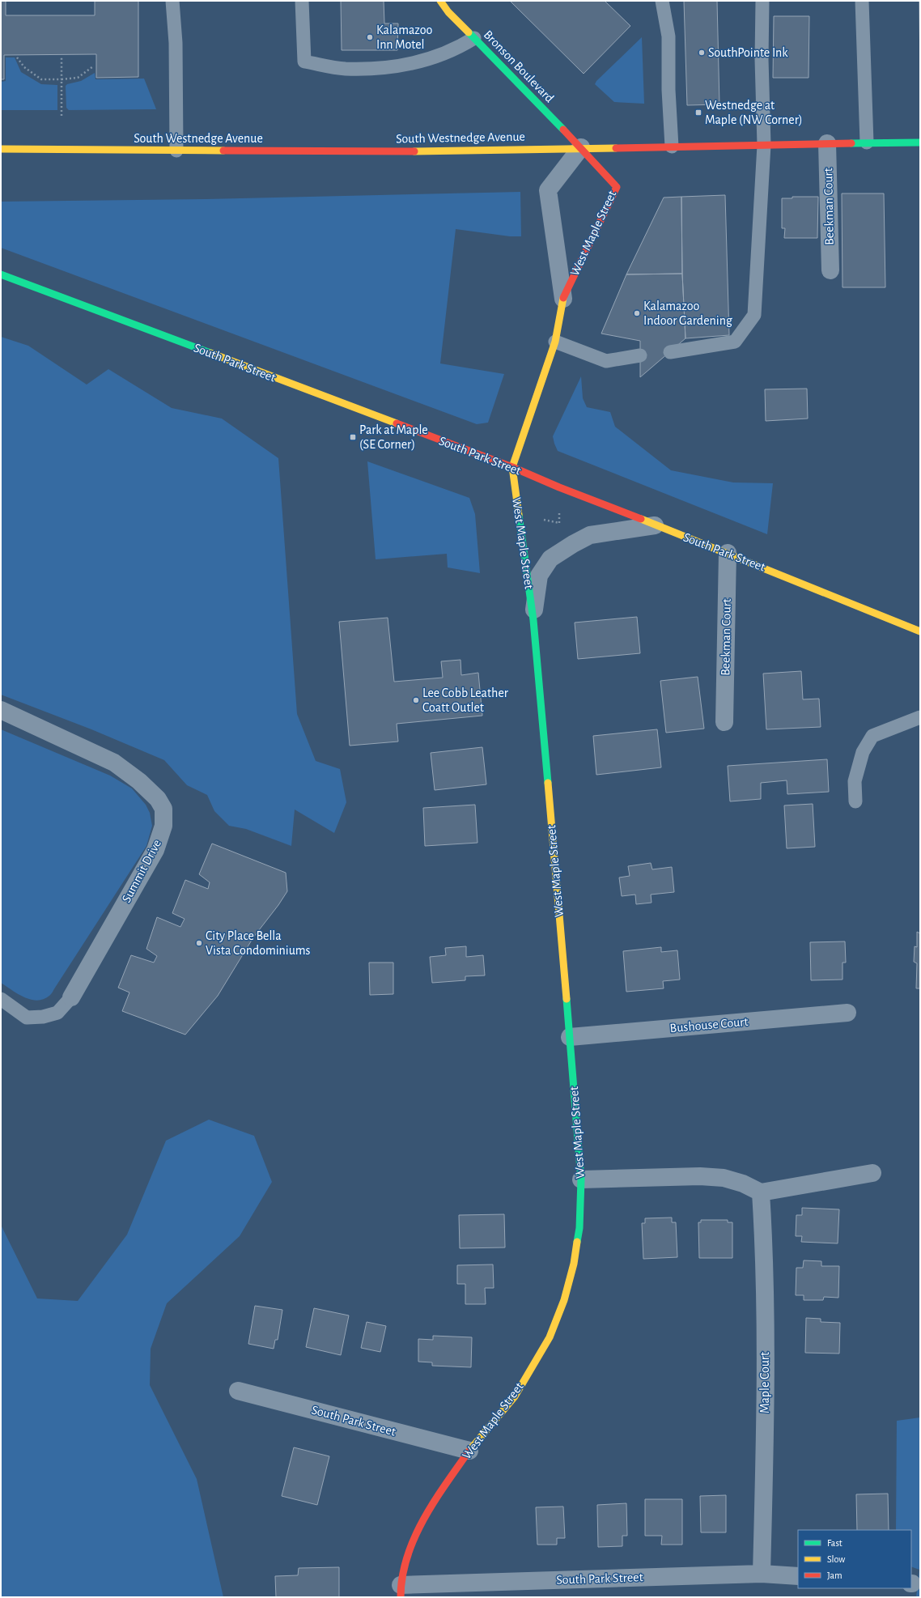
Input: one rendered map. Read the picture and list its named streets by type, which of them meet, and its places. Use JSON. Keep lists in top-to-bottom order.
{
  "streets": {
    "main road": [
      "Bronson Boulevard",
      "South Westnedge Avenue",
      "West Maple Street",
      "South Park Street"
    ],
    "street": [
      "Beekman Court",
      "Summit Drive",
      "Bushouse Court",
      "Maple Court"
    ]
  },
  "crossings": [
    ["Bronson Boulevard", "South Westnedge Avenue"],
    ["Bronson Boulevard", "West Maple Street"],
    ["South Westnedge Avenue", "Beekman Court"],
    ["South Westnedge Avenue", "West Maple Street"],
    ["Beekman Court", "South Park Street"],
    ["West Maple Street", "South Park Street"],
    ["West Maple Street", "Bushouse Court"],
    ["South Park Street", "Maple Court"]
  ],
  "places": {
    "other": [
      "Kalamazoo Inn Motel",
      "SouthPointe Ink",
      "Kalamazoo Indoor Gardening",
      "Lee Cobb Leather Coatt Outlet",
      "City Place Bella Vista Condominiums"
    ],
    "transit": ["Westnedge at Maple (NW Corner)", "Park at Maple (SE Corner)"]
  },
  "legend": ["Fast", "Slow", "Jam"]
}
